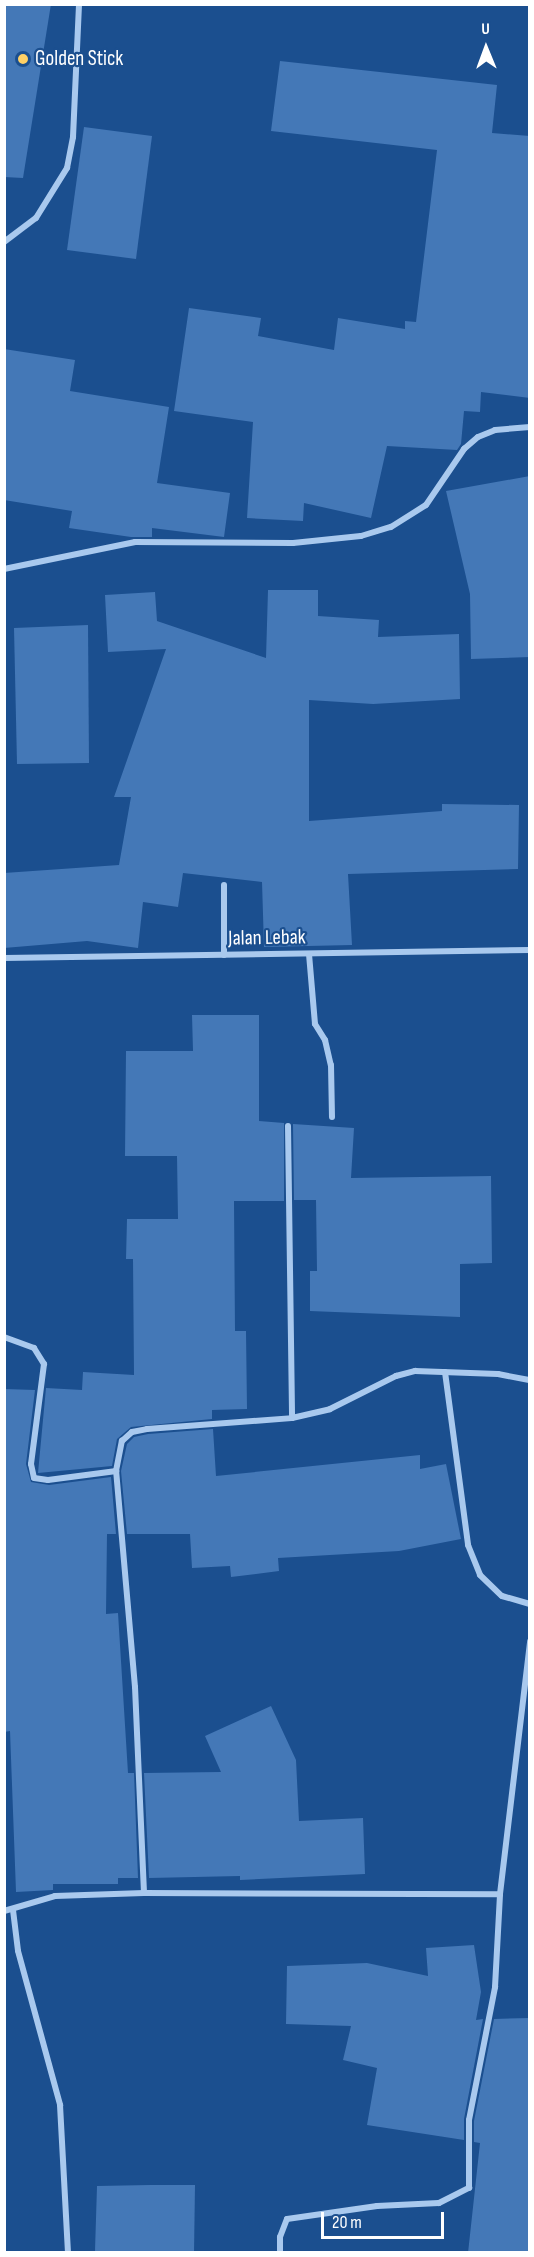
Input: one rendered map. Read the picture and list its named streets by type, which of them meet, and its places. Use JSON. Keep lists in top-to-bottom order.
{
  "streets": {
    "street": ["Jalan Lebak"]
  },
  "places": ["Golden Stick"],
  "scale_bar": "20 m",
  "north": "top"
}
